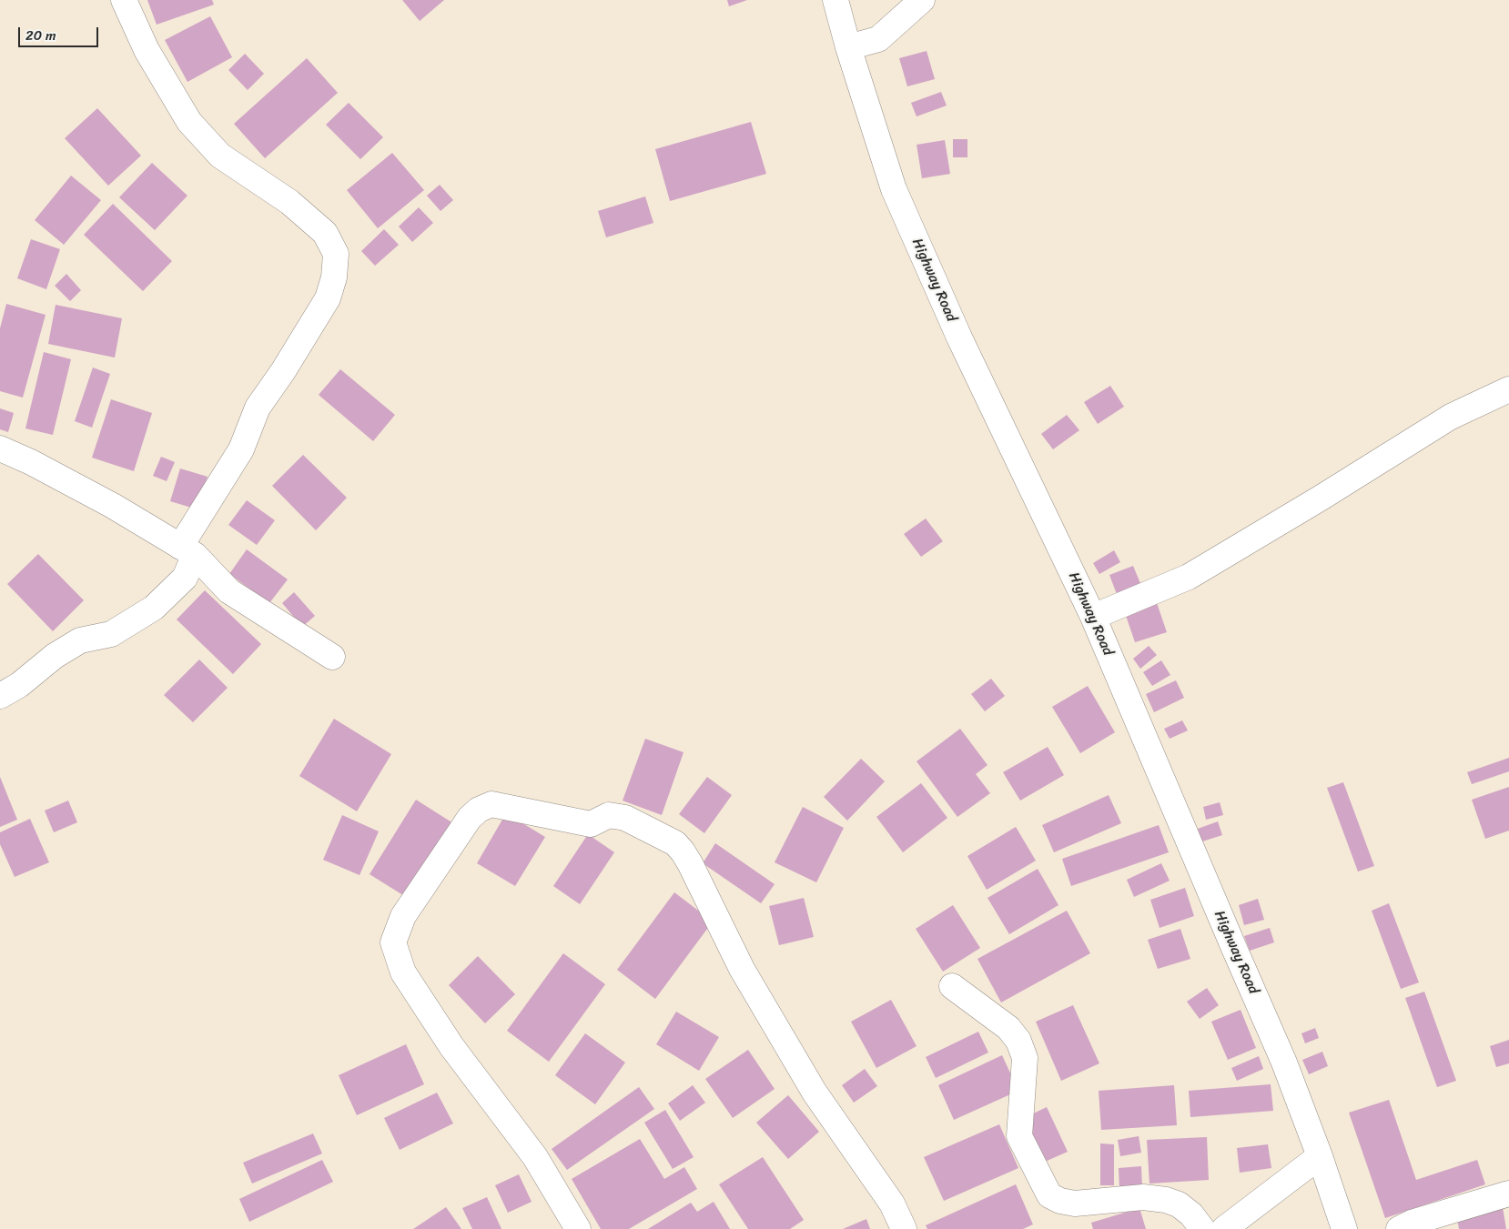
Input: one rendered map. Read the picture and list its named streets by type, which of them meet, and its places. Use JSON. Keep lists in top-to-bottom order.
{
  "streets": {
    "street": ["Highway Road"]
  },
  "scale_bar": "20 m"
}
